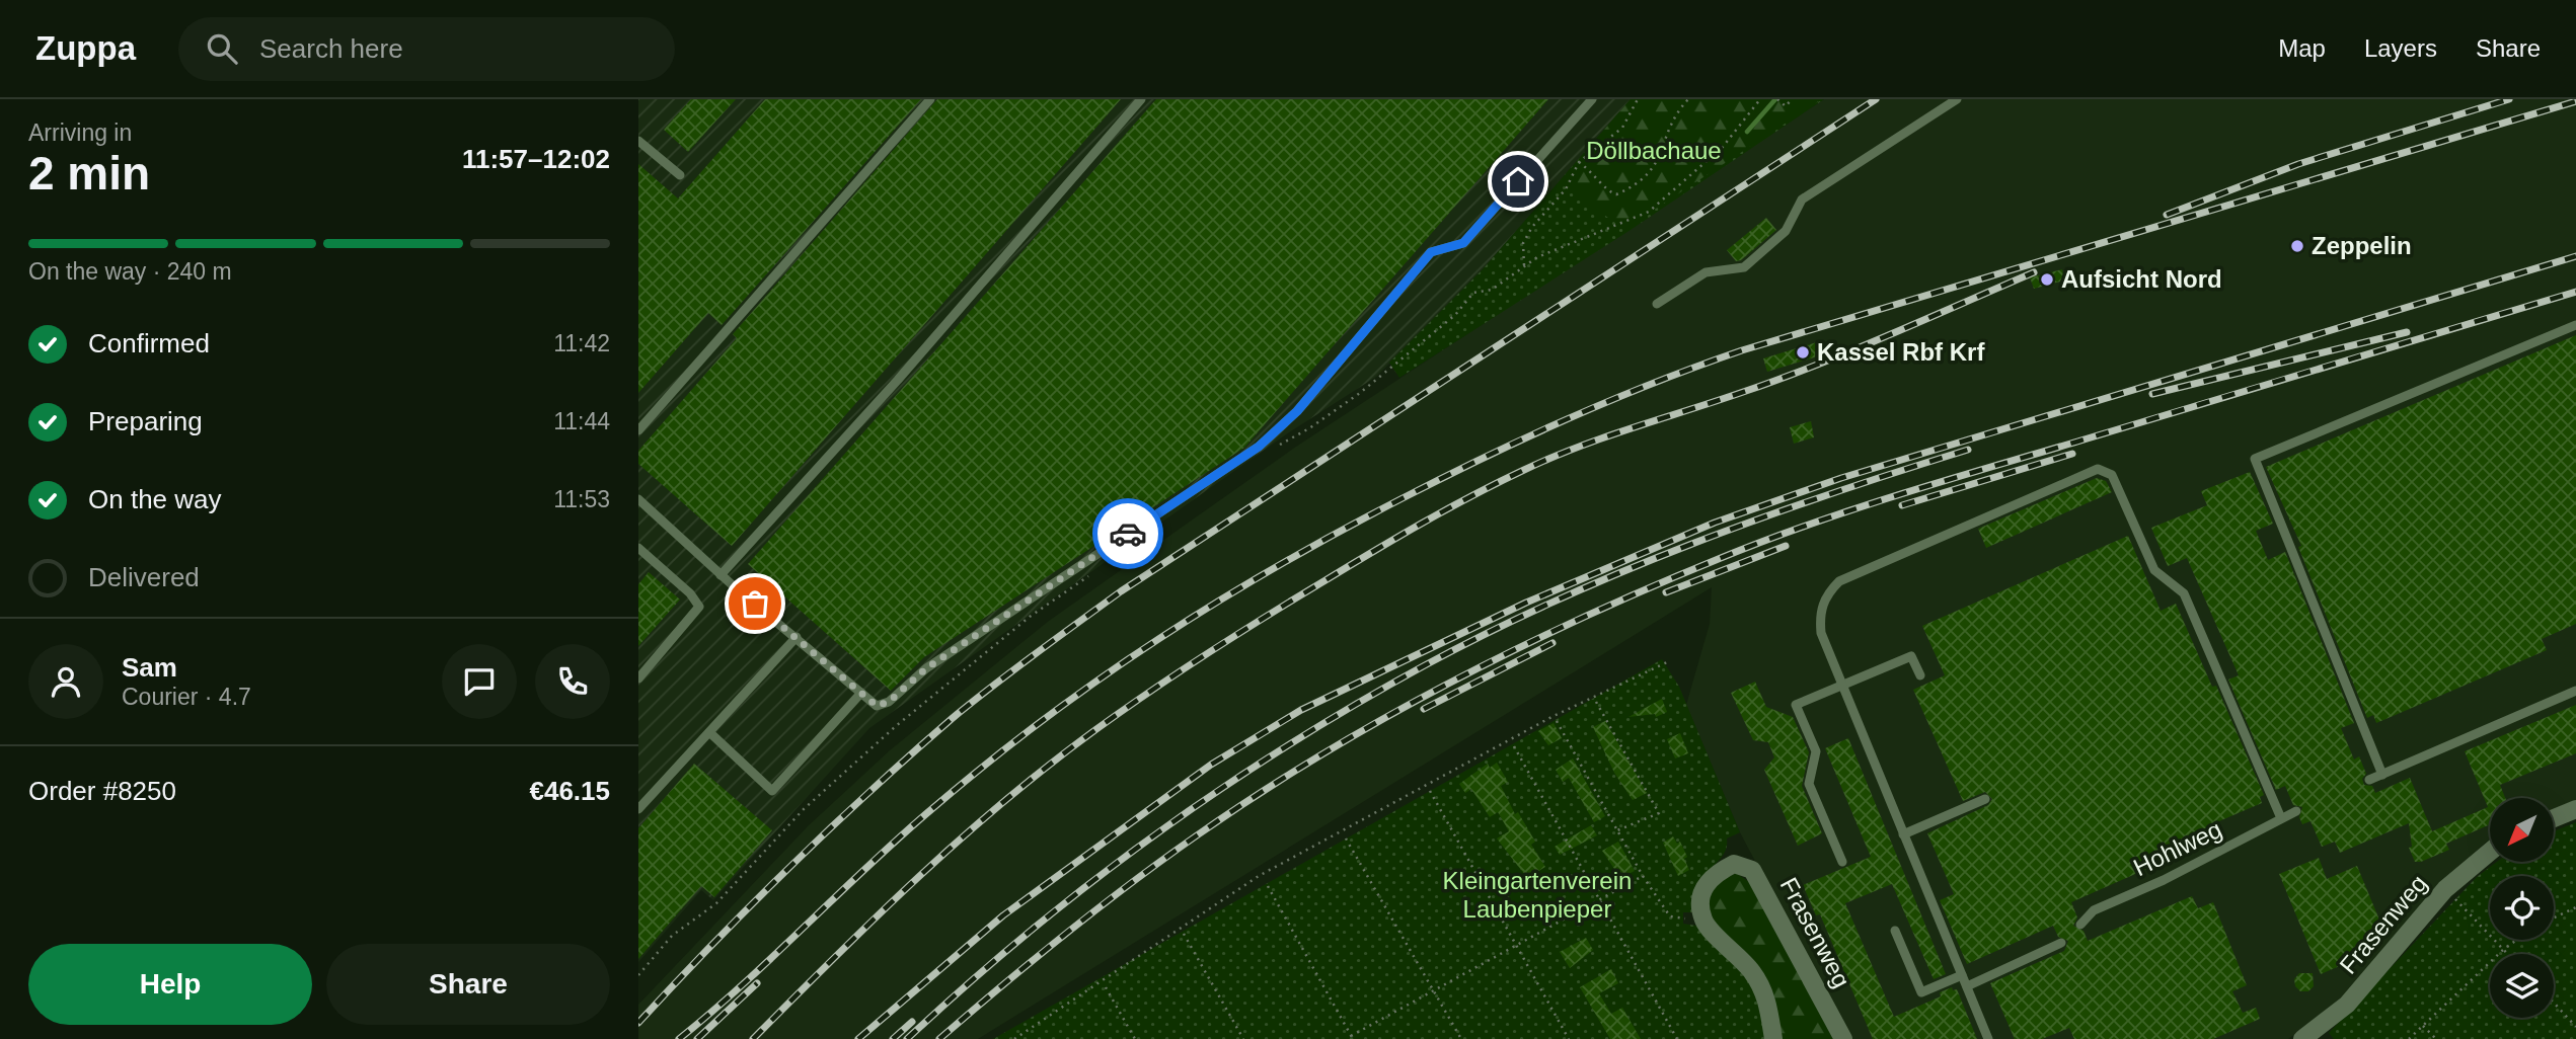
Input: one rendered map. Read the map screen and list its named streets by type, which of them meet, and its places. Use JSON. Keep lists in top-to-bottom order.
{
  "streets": {
    "street": ["Frasenweg"],
    "lane": ["Hohlweg"]
  },
  "parks": ["Döllbachaue", "Kleingartenverein Laubenpieper"],
  "places": ["Zeppelin", "Aufsicht Nord", "Kassel Rbf Krf"],
  "north": "bottom left",
  "page": {
    "header": "Zuppa",
    "search": "Search here",
    "nav": ["Map", "Layers", "Share"],
    "heading": ["2 min", "Arriving in", "11:57–12:02"],
    "panel": [
      "Sam",
      "Courier · 4.7",
      "Order #8250",
      "€46.15"
    ],
    "bar": "On the way · 240 m",
    "list": [
      ["Confirmed", "11:42"],
      ["Preparing", "11:44"],
      ["On the way", "11:53"],
      "Delivered"
    ],
    "buttons": ["Help", "Share"]
  }
}
